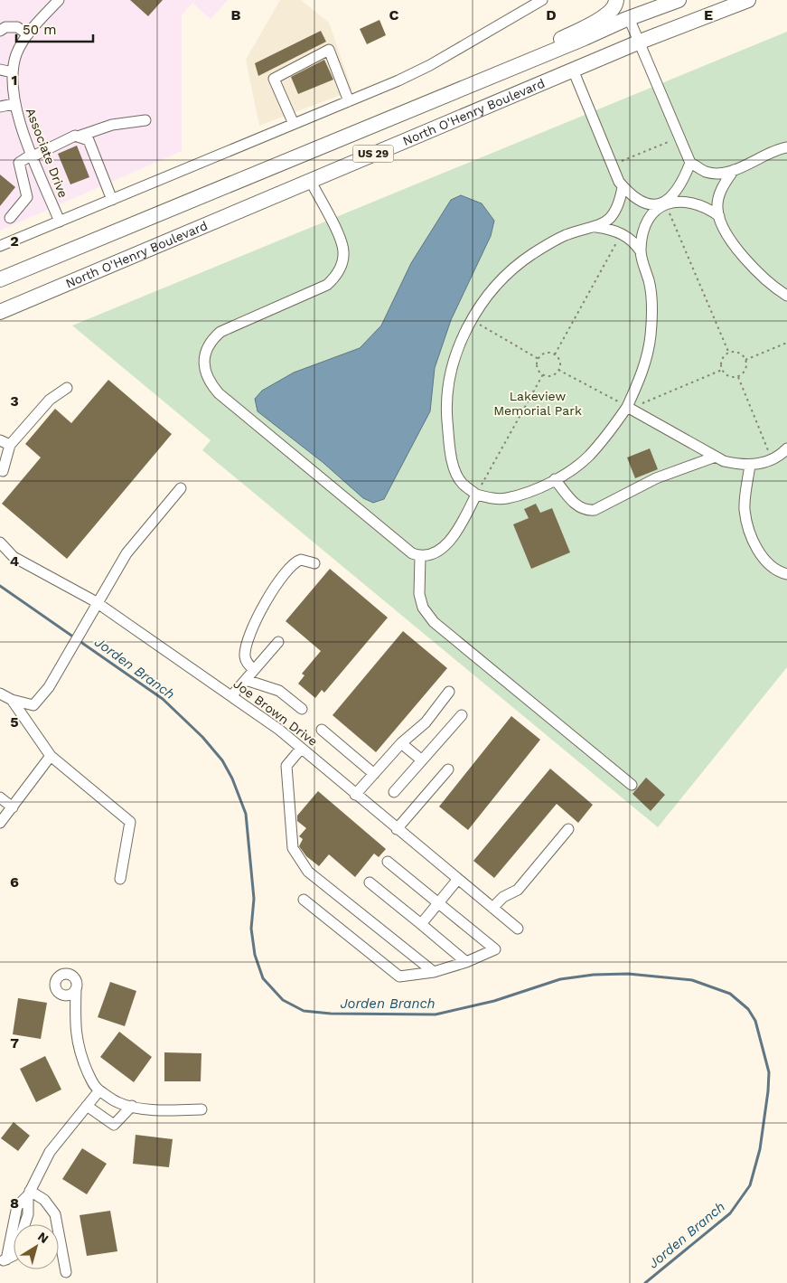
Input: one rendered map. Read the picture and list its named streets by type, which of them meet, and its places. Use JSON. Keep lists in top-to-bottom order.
{
  "streets": {
    "highway": ["North O'Henry Boulevard", "US 29"],
    "street": ["Associate Drive", "Joe Brown Drive"]
  },
  "water": ["Jorden Branch"],
  "parks": ["Lakeview Memorial Park"],
  "scale_bar": "50 m",
  "north": "top right",
  "grid": {
    "columns": [
      "B",
      "C",
      "D",
      "E"
    ],
    "rows": [
      "1",
      "2",
      "3",
      "4",
      "5",
      "6",
      "7",
      "8"
    ]
  }
}
